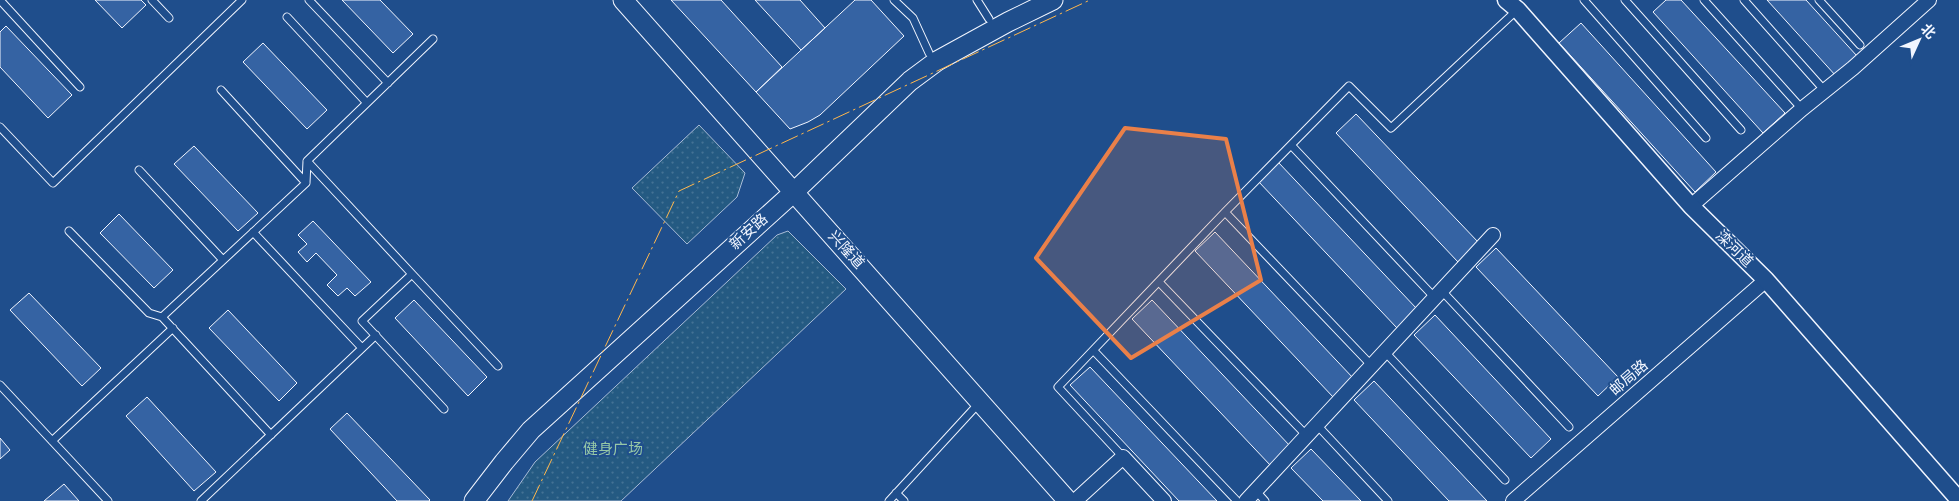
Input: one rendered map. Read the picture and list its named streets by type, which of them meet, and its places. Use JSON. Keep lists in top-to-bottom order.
{
  "streets": {
    "main road": ["新安路", "兴隆道"],
    "street": ["滦河道", "邮局路"]
  },
  "crossings": [
    ["新安路", "兴隆道"],
    ["滦河道", "邮局路"]
  ],
  "parks": ["健身广场"],
  "north": "top right"
}
